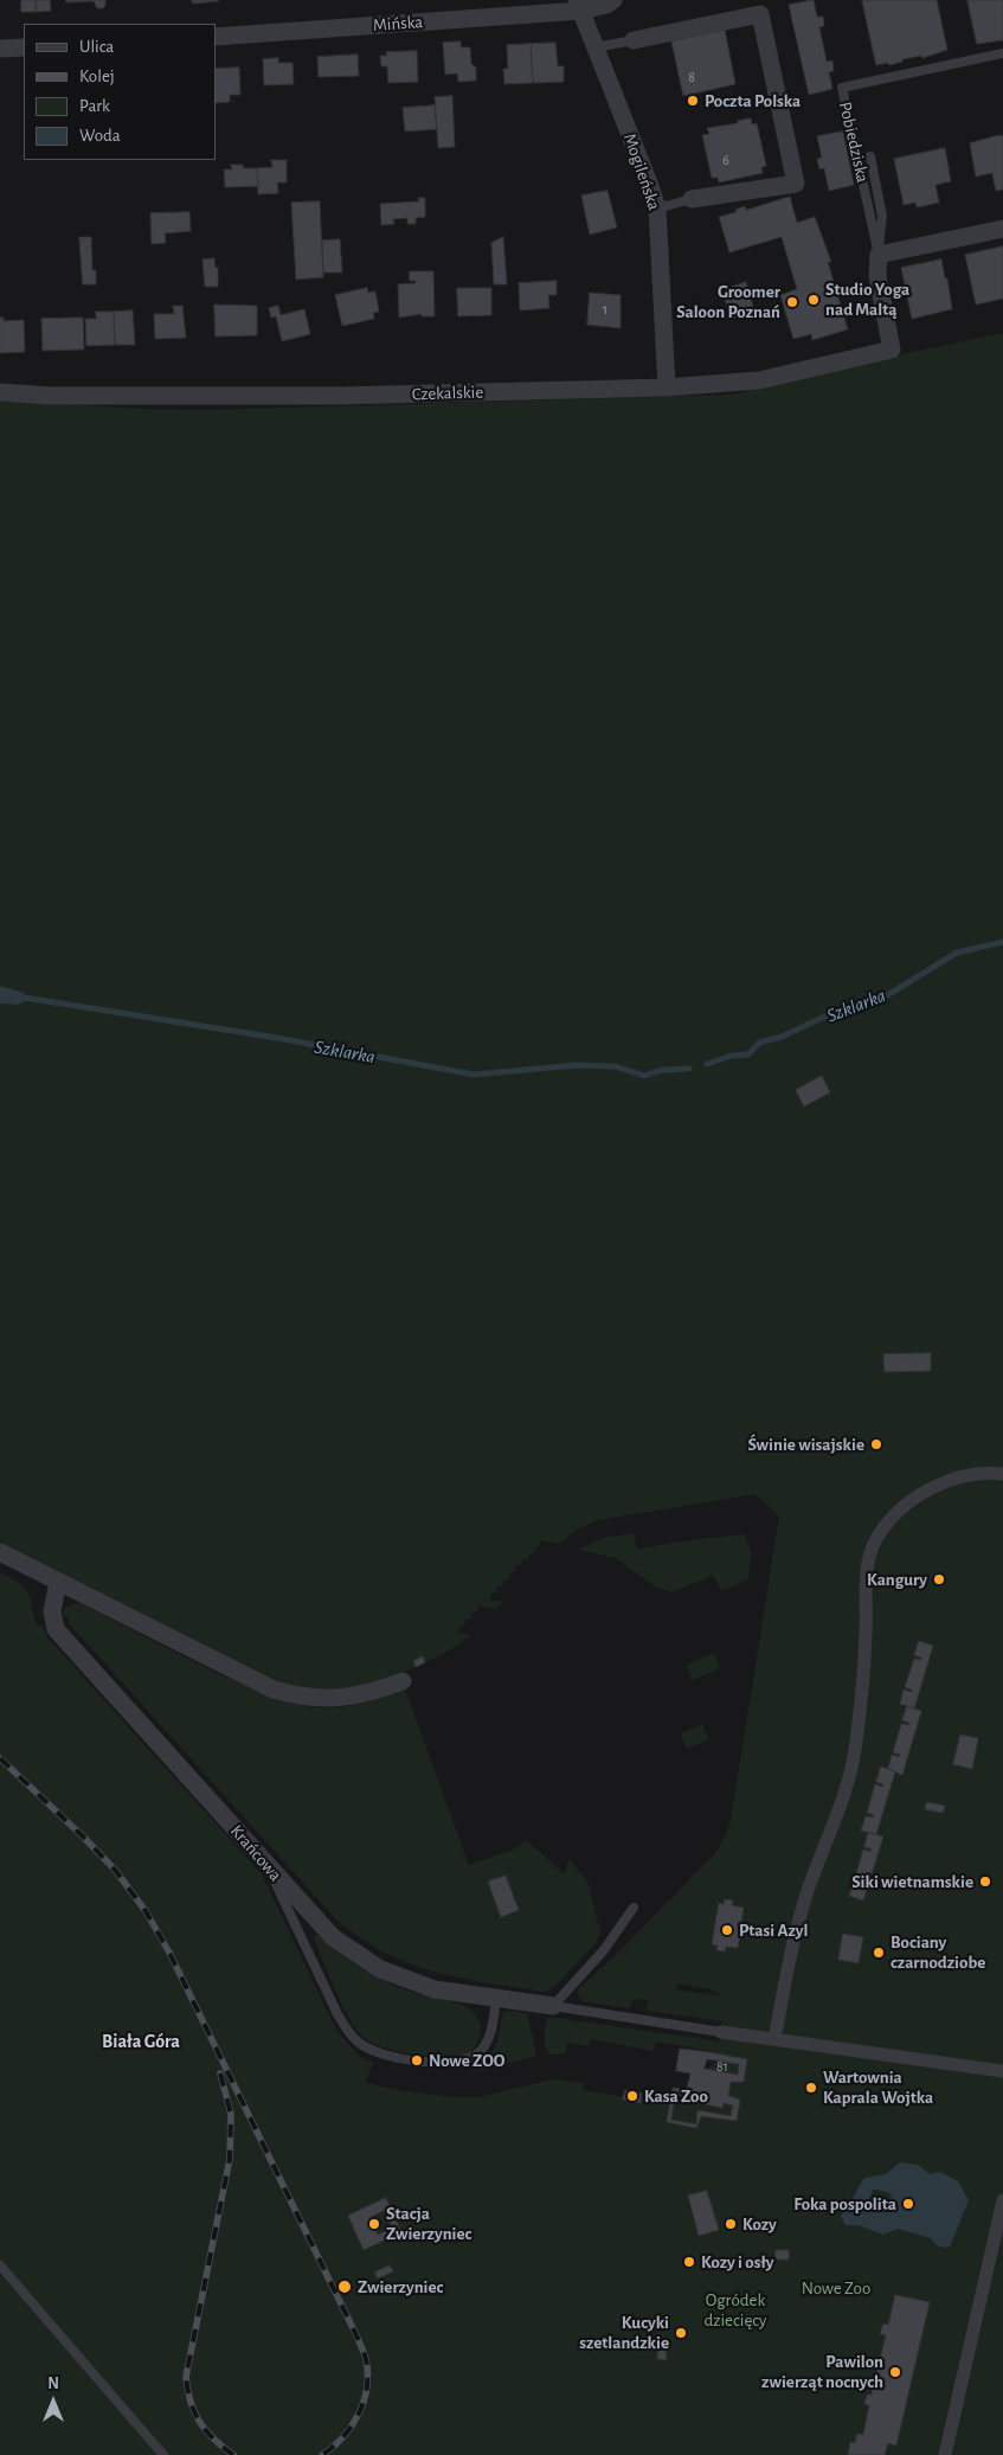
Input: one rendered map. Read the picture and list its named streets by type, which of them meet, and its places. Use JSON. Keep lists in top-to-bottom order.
{
  "streets": {
    "street": [
      "Mińska",
      "Pobiedziska",
      "Mogileńska",
      "Czekalskie",
      "Krańcowa"
    ]
  },
  "crossings": [
    ["Mińska", "Mogileńska"],
    ["Pobiedziska", "Czekalskie"],
    ["Mogileńska", "Czekalskie"]
  ],
  "districts": ["Biała Góra"],
  "water": ["Szklarka"],
  "parks": ["Nowe Zoo", "Ogródek dziecięcy"],
  "places": [
    "Poczta Polska",
    "Studio Yoga nad Maltą",
    "Groomer Saloon Poznań",
    "Świnie wisajskie",
    "Kangury",
    "Siki wietnamskie",
    "Ptasi Azyl",
    "Bociany czarnodziobe",
    "Nowe ZOO",
    "Wartownia Kaprala Wojtka",
    "Kasa Zoo",
    "Foka pospolita",
    "Stacja Zwierzyniec",
    "Kozy",
    "Kozy i osły",
    "Zwierzyniec",
    "Kucyki szetlandzkie",
    "Pawilon zwierząt nocnych"
  ],
  "house_numbers": [
    "8",
    "6",
    "1",
    "81"
  ],
  "legend": [
    "Ulica",
    "Kolej",
    "Park",
    "Woda"
  ],
  "north": "top"
}
